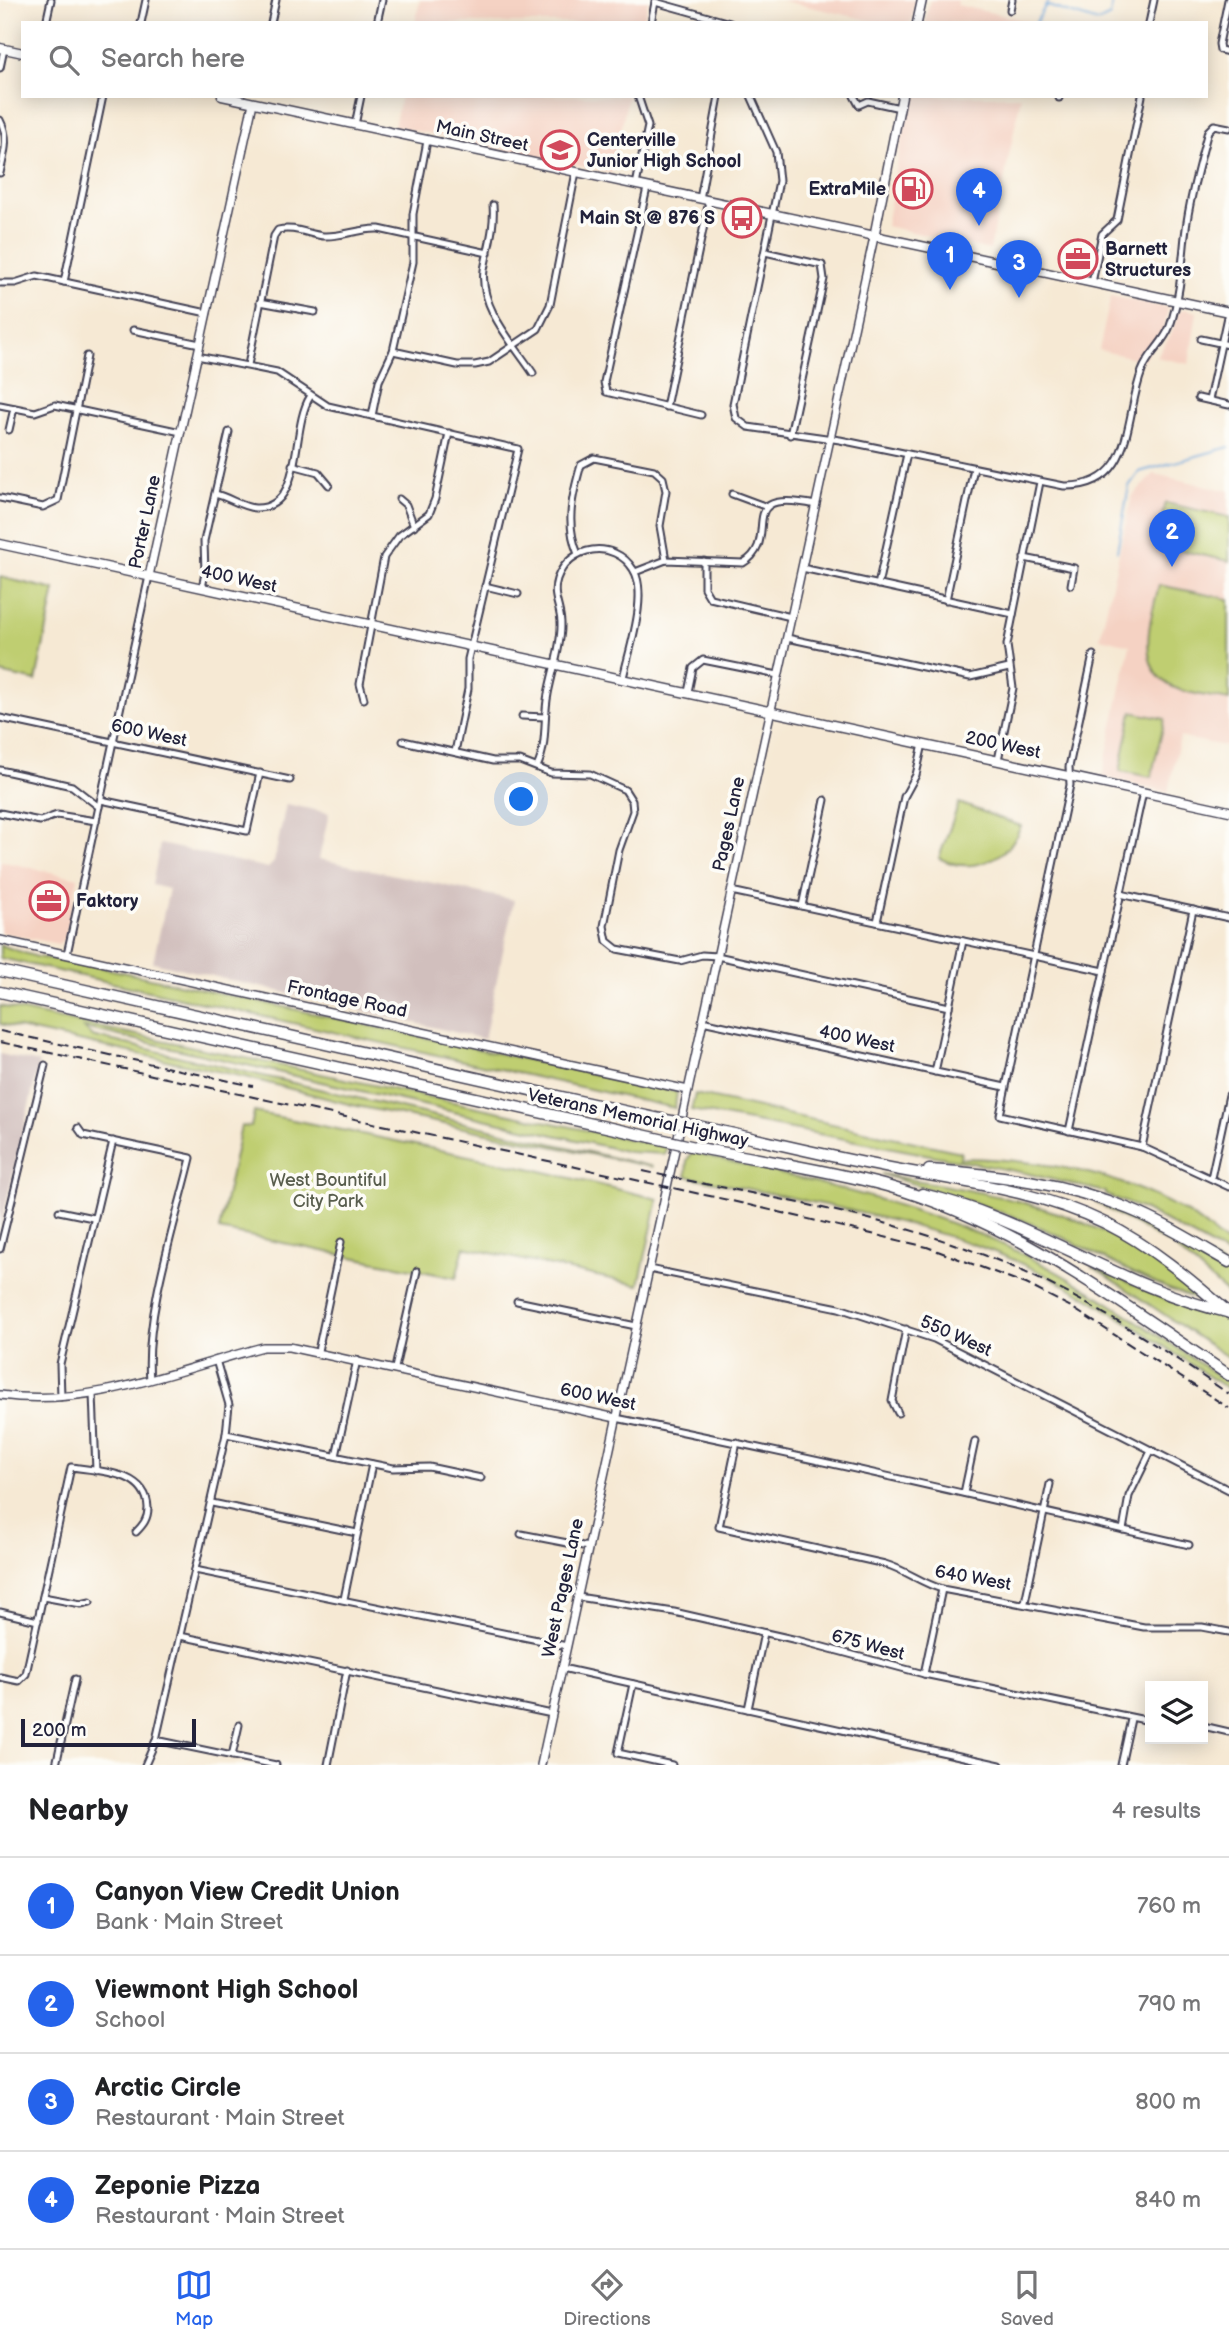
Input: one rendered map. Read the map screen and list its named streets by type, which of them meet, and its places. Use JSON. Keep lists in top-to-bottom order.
{
  "streets": {
    "highway": ["Veterans Memorial Highway"],
    "main road": ["Main Street", "400 West", "200 West"],
    "street": [
      "Porter Lane",
      "600 West",
      "Pages Lane",
      "Frontage Road",
      "550 West",
      "640 West",
      "West Pages Lane",
      "675 West"
    ]
  },
  "crossings": [
    ["Main Street", "Porter Lane"],
    ["Main Street", "Pages Lane"],
    ["Porter Lane", "400 West"],
    ["Porter Lane", "600 West"],
    ["Porter Lane", "Frontage Road"],
    ["400 West", "Pages Lane"],
    ["600 West", "Pages Lane"],
    ["600 West", "640 West"],
    ["600 West", "West Pages Lane"],
    ["200 West", "Pages Lane"],
    ["Pages Lane", "Frontage Road"],
    ["Pages Lane", "550 West"],
    ["Pages Lane", "West Pages Lane"],
    ["West Pages Lane", "675 West"]
  ],
  "parks": ["West Bountiful City Park"],
  "places": {
    "school or university": ["Centerville Junior High School"],
    "fuel station": ["ExtraMile"],
    "bus stop": ["Main St @ 876 S"],
    "office": ["Barnett Structures", "Faktory"]
  },
  "scale_bar": "200 m",
  "page": {
    "search": "Search here",
    "pins": [
      "4",
      "1",
      "3",
      "2"
    ],
    "scale": "200 m",
    "heading": ["Nearby", "4 results"],
    "list": [
      {
        "mark": "1",
        "name": "Canyon View Credit Union",
        "note": "Bank · Main Street",
        "value": "760 m"
      },
      {
        "mark": "2",
        "name": "Viewmont High School",
        "note": "School",
        "value": "790 m"
      },
      {
        "mark": "3",
        "name": "Arctic Circle",
        "note": "Restaurant · Main Street",
        "value": "800 m"
      },
      {
        "mark": "4",
        "name": "Zeponie Pizza",
        "note": "Restaurant · Main Street",
        "value": "840 m"
      }
    ],
    "nav": ["Map", "Directions", "Saved"]
  }
}
